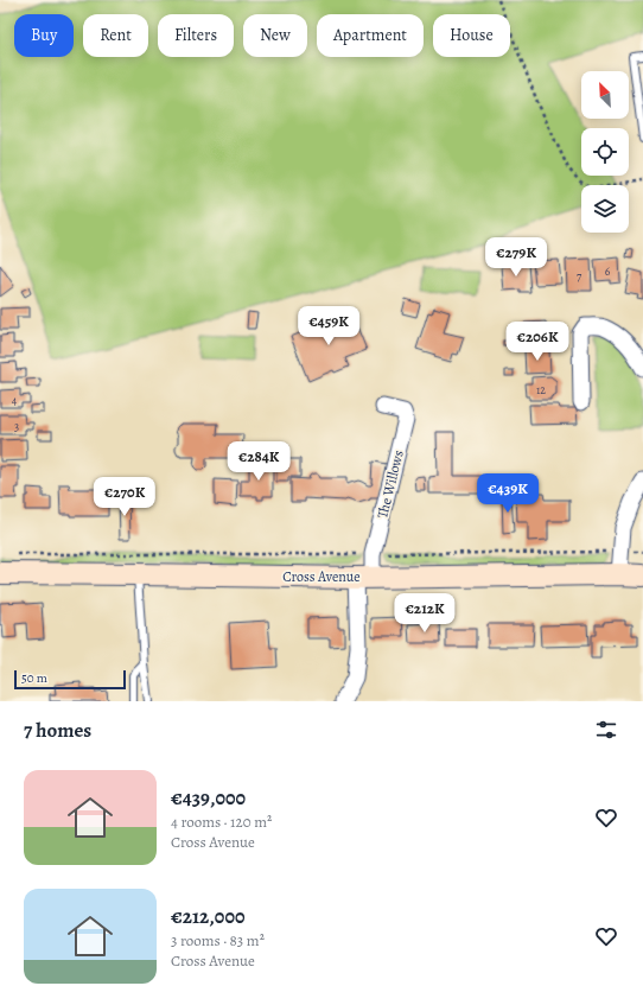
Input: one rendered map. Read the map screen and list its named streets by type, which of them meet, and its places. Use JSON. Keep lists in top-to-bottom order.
{
  "streets": {
    "street": ["The Willows", "Cross Avenue"]
  },
  "crossings": [
    ["The Willows", "Cross Avenue"]
  ],
  "house_numbers": [
    "6",
    "7",
    "12",
    "4",
    "3"
  ],
  "scale_bar": "50 m",
  "north": "top left",
  "page": {
    "chip": [
      "Buy",
      "Rent",
      "Filters",
      "New",
      "Apartment",
      "House"
    ],
    "price": [
      "€279K",
      "€459K",
      "€206K",
      "€284K",
      "€439K",
      "€270K",
      "€212K"
    ],
    "scale": "50 m",
    "heading": "7 homes",
    "list": [
      {
        "name": "€439,000",
        "note": "4 rooms · 120 m² · Cross Avenue"
      },
      {
        "name": "€212,000",
        "note": "3 rooms · 83 m² · Cross Avenue"
      }
    ]
  }
}
